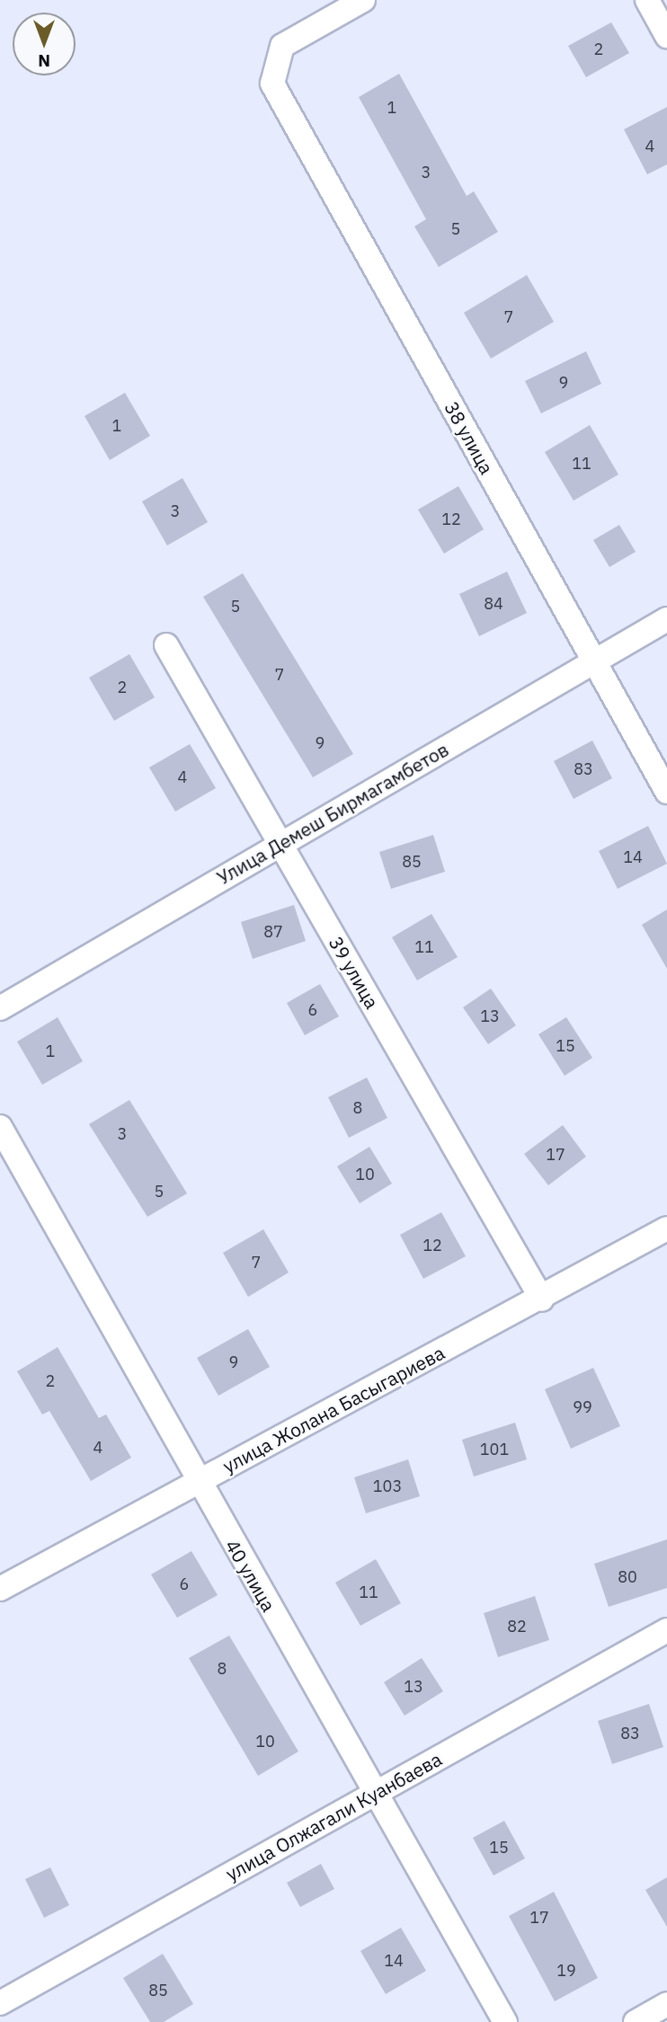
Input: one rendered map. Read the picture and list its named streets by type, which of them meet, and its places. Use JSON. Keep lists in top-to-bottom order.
{
  "streets": {
    "street": [
      "38 улица",
      "Улица Демеш Бирмагамбетов",
      "39 улица",
      "улица Жолана Басыгариева",
      "40 улица",
      "улица Олжагали Куанбаева"
    ]
  },
  "crossings": [
    ["38 улица", "Улица Демеш Бирмагамбетов"],
    ["Улица Демеш Бирмагамбетов", "39 улица"],
    ["39 улица", "улица Жолана Басыгариева"],
    ["улица Жолана Басыгариева", "40 улица"],
    ["40 улица", "улица Олжагали Куанбаева"]
  ],
  "house_numbers": [
    "2",
    "1",
    "4",
    "3",
    "5",
    "7",
    "9",
    "1",
    "11",
    "3",
    "12",
    "84",
    "5",
    "7",
    "2",
    "9",
    "83",
    "4",
    "14",
    "85",
    "87",
    "11",
    "6",
    "13",
    "15",
    "1",
    "8",
    "3",
    "17",
    "10",
    "5",
    "12",
    "7",
    "9",
    "2",
    "99",
    "4",
    "101",
    "103",
    "80",
    "6",
    "11",
    "82",
    "8",
    "13",
    "83",
    "10",
    "15",
    "17",
    "14",
    "19",
    "85"
  ],
  "north": "bottom"
}
